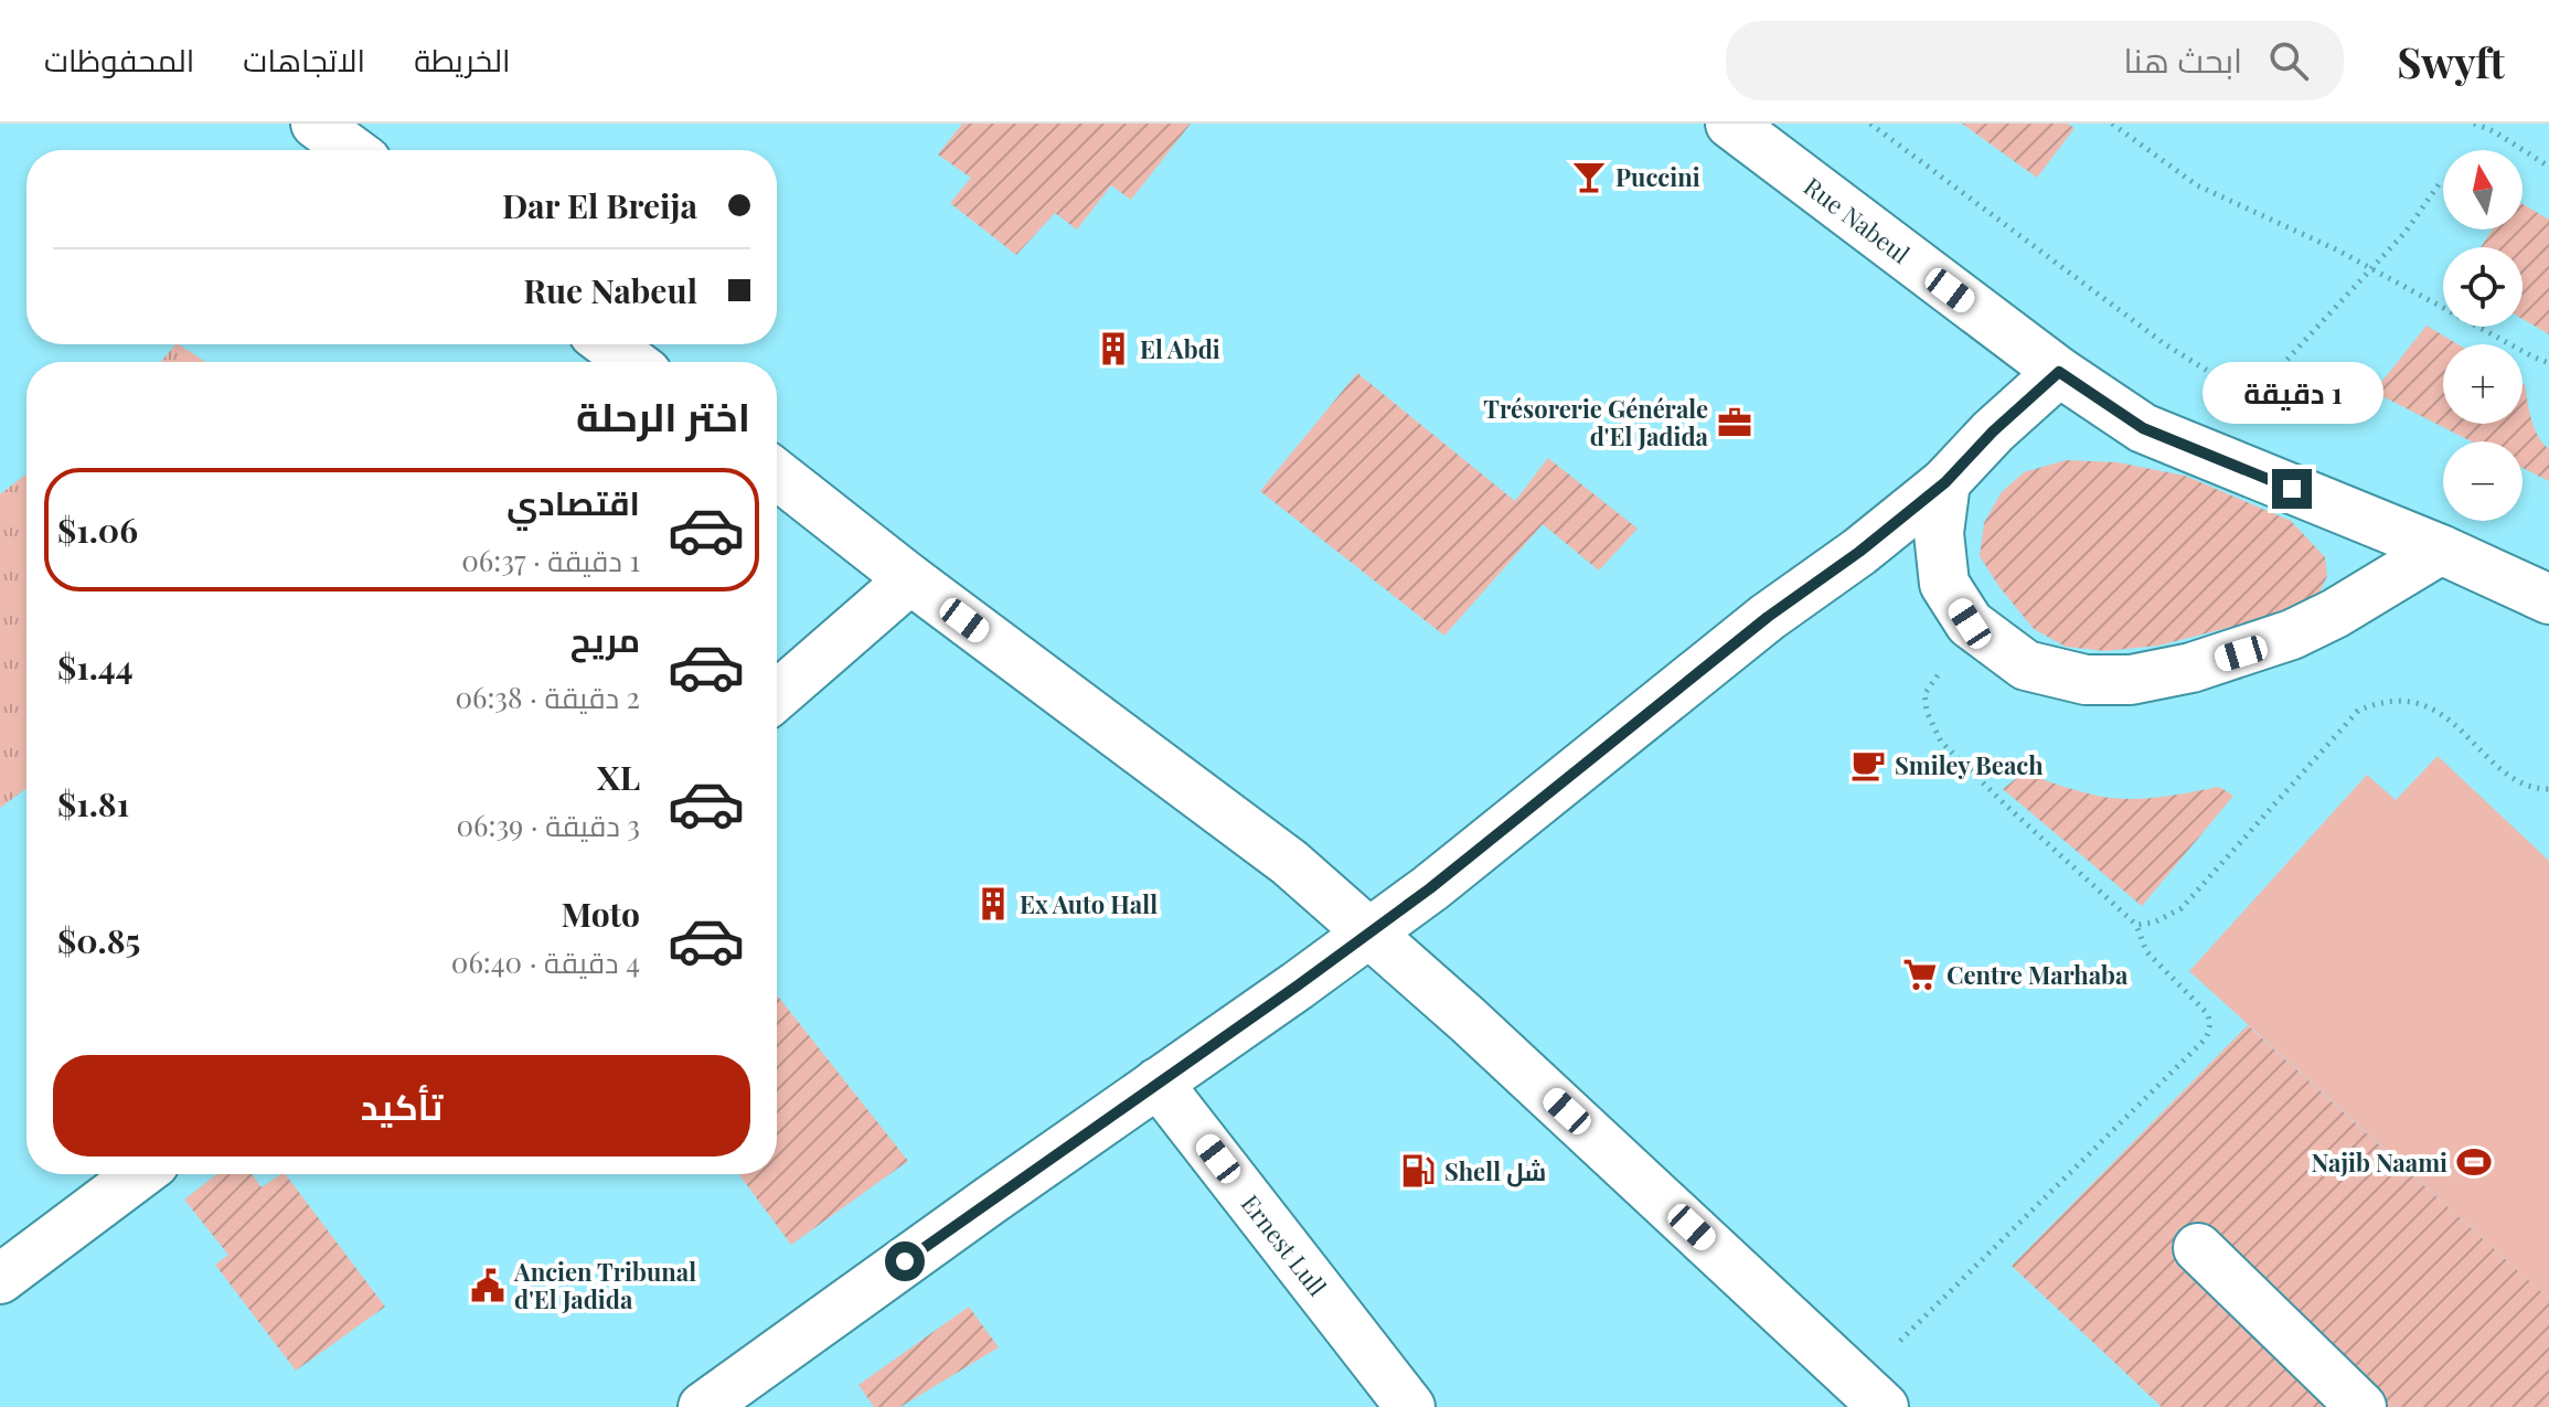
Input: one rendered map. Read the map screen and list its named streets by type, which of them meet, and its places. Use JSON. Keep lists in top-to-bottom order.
{
  "streets": {
    "street": ["Rue Nabeul", "Ernest Lull"]
  },
  "places": {
    "bar": ["Puccini"],
    "building": ["El Abdi", "Ex Auto Hall"],
    "office": ["Trésorerie Générale d'El Jadida"],
    "cafe": ["Smiley Beach"],
    "supermarket": ["Centre Marhaba"],
    "sports": ["Najib Naami"],
    "fuel station": ["Shell شل"],
    "public building": ["Ancien Tribunal d'El Jadida"]
  },
  "north": "top",
  "page": {
    "header": "Swyft",
    "search": "ابحث هنا",
    "nav": ["الخريطة", "الاتجاهات", "المحفوظات"],
    "map_buttons": ["+", "−"],
    "banner": ["Dar El Breija", "Rue Nabeul"],
    "bubble": "1 دقيقة",
    "heading": "اختر الرحلة",
    "list": [
      {
        "name": "اقتصادي",
        "note": "1 دقيقة · 06:37",
        "value": "$1.06"
      },
      {
        "name": "مريح",
        "note": "2 دقيقة · 06:38",
        "value": "$1.44"
      },
      {
        "name": "XL",
        "note": "3 دقيقة · 06:39",
        "value": "$1.81"
      },
      {
        "name": "Moto",
        "note": "4 دقيقة · 06:40",
        "value": "$0.85"
      }
    ],
    "buttons": "تأكيد"
  }
}
